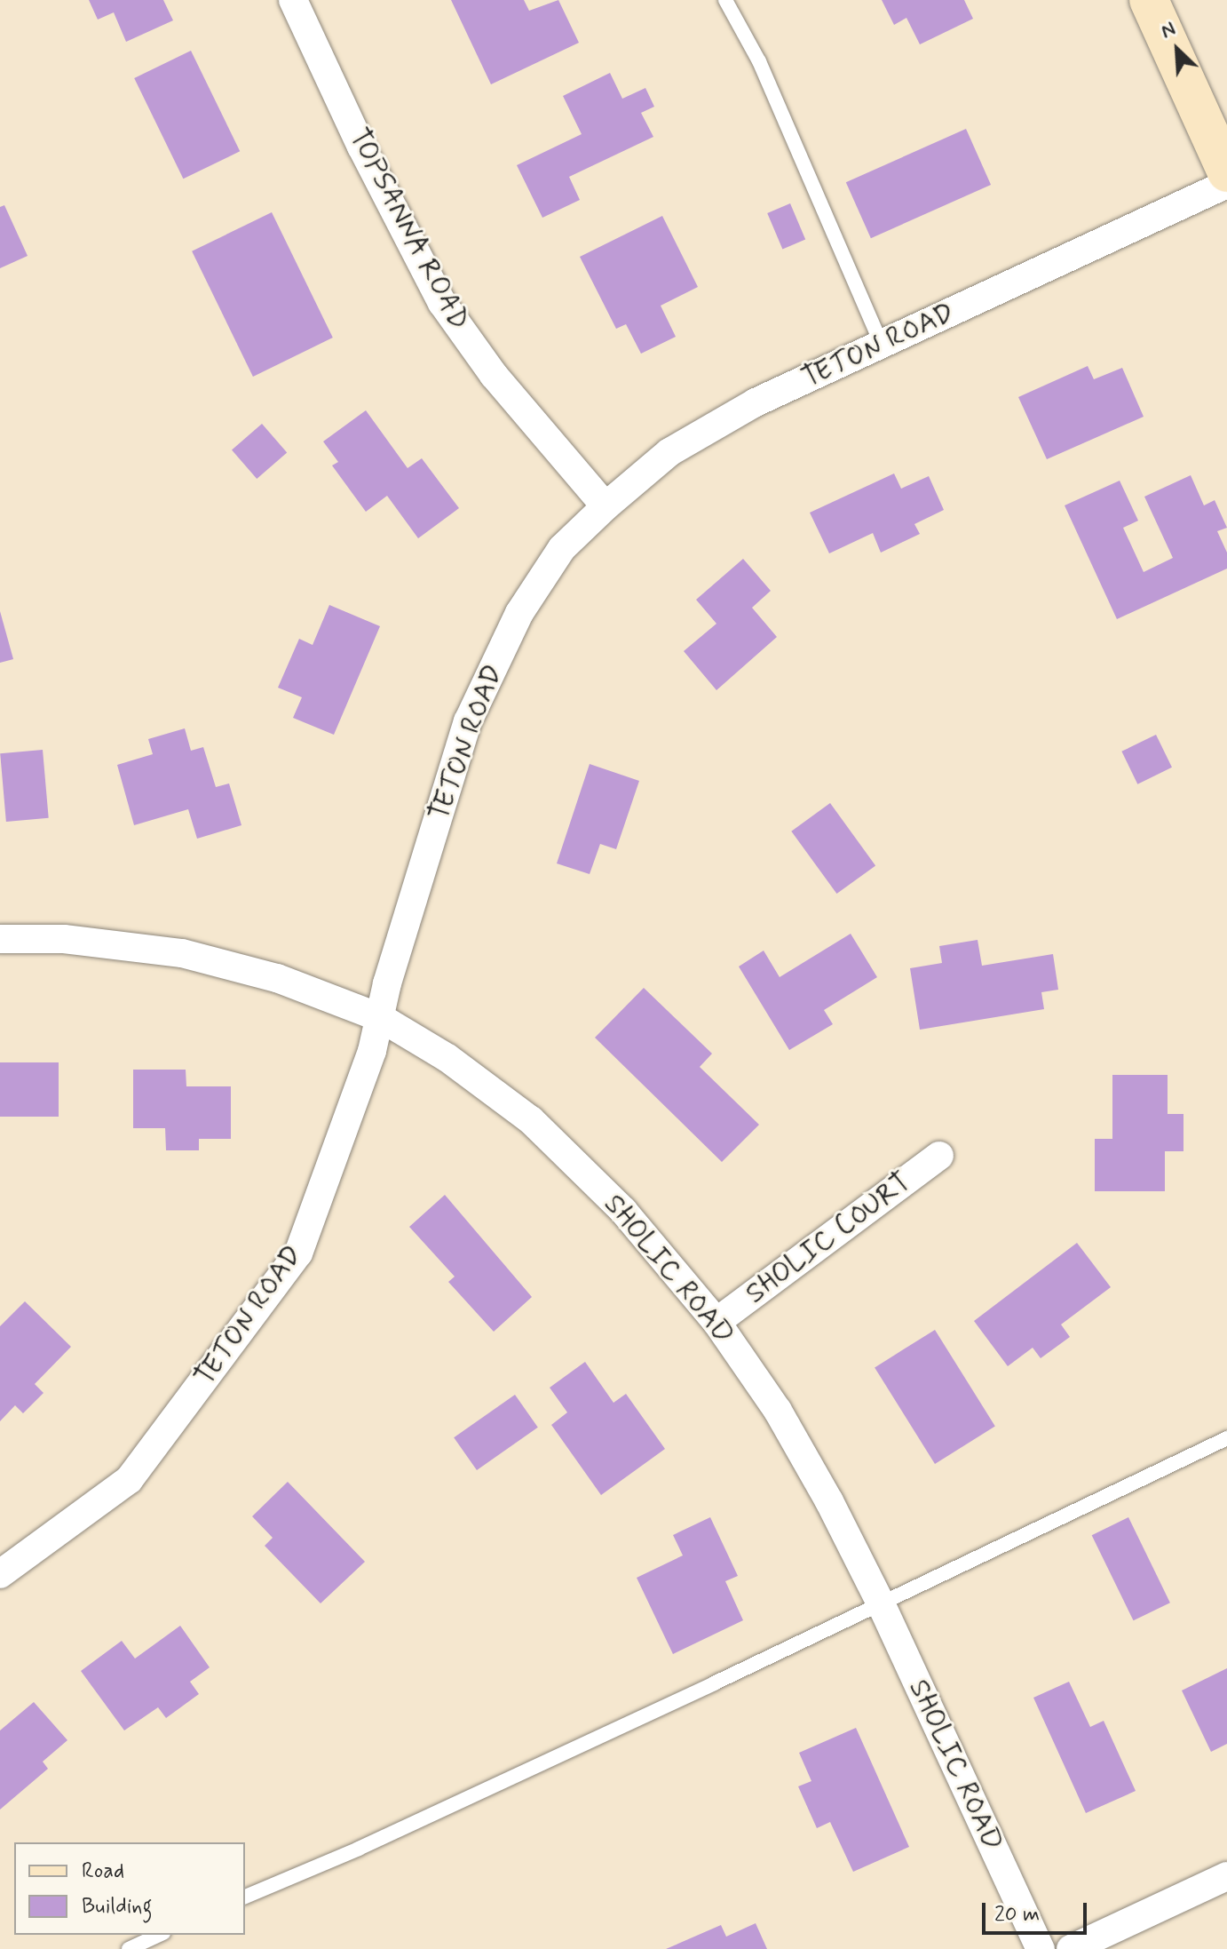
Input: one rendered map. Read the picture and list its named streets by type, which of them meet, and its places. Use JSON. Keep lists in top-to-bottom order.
{
  "streets": {
    "street": [
      "TOPSANNA ROAD",
      "TETON ROAD",
      "SHOLIC COURT",
      "SHOLIC ROAD"
    ]
  },
  "crossings": [
    ["TOPSANNA ROAD", "TETON ROAD"],
    ["TETON ROAD", "SHOLIC ROAD"],
    ["SHOLIC COURT", "SHOLIC ROAD"]
  ],
  "legend": ["Road", "Building"],
  "scale_bar": "20 m",
  "north": "top left"
}
